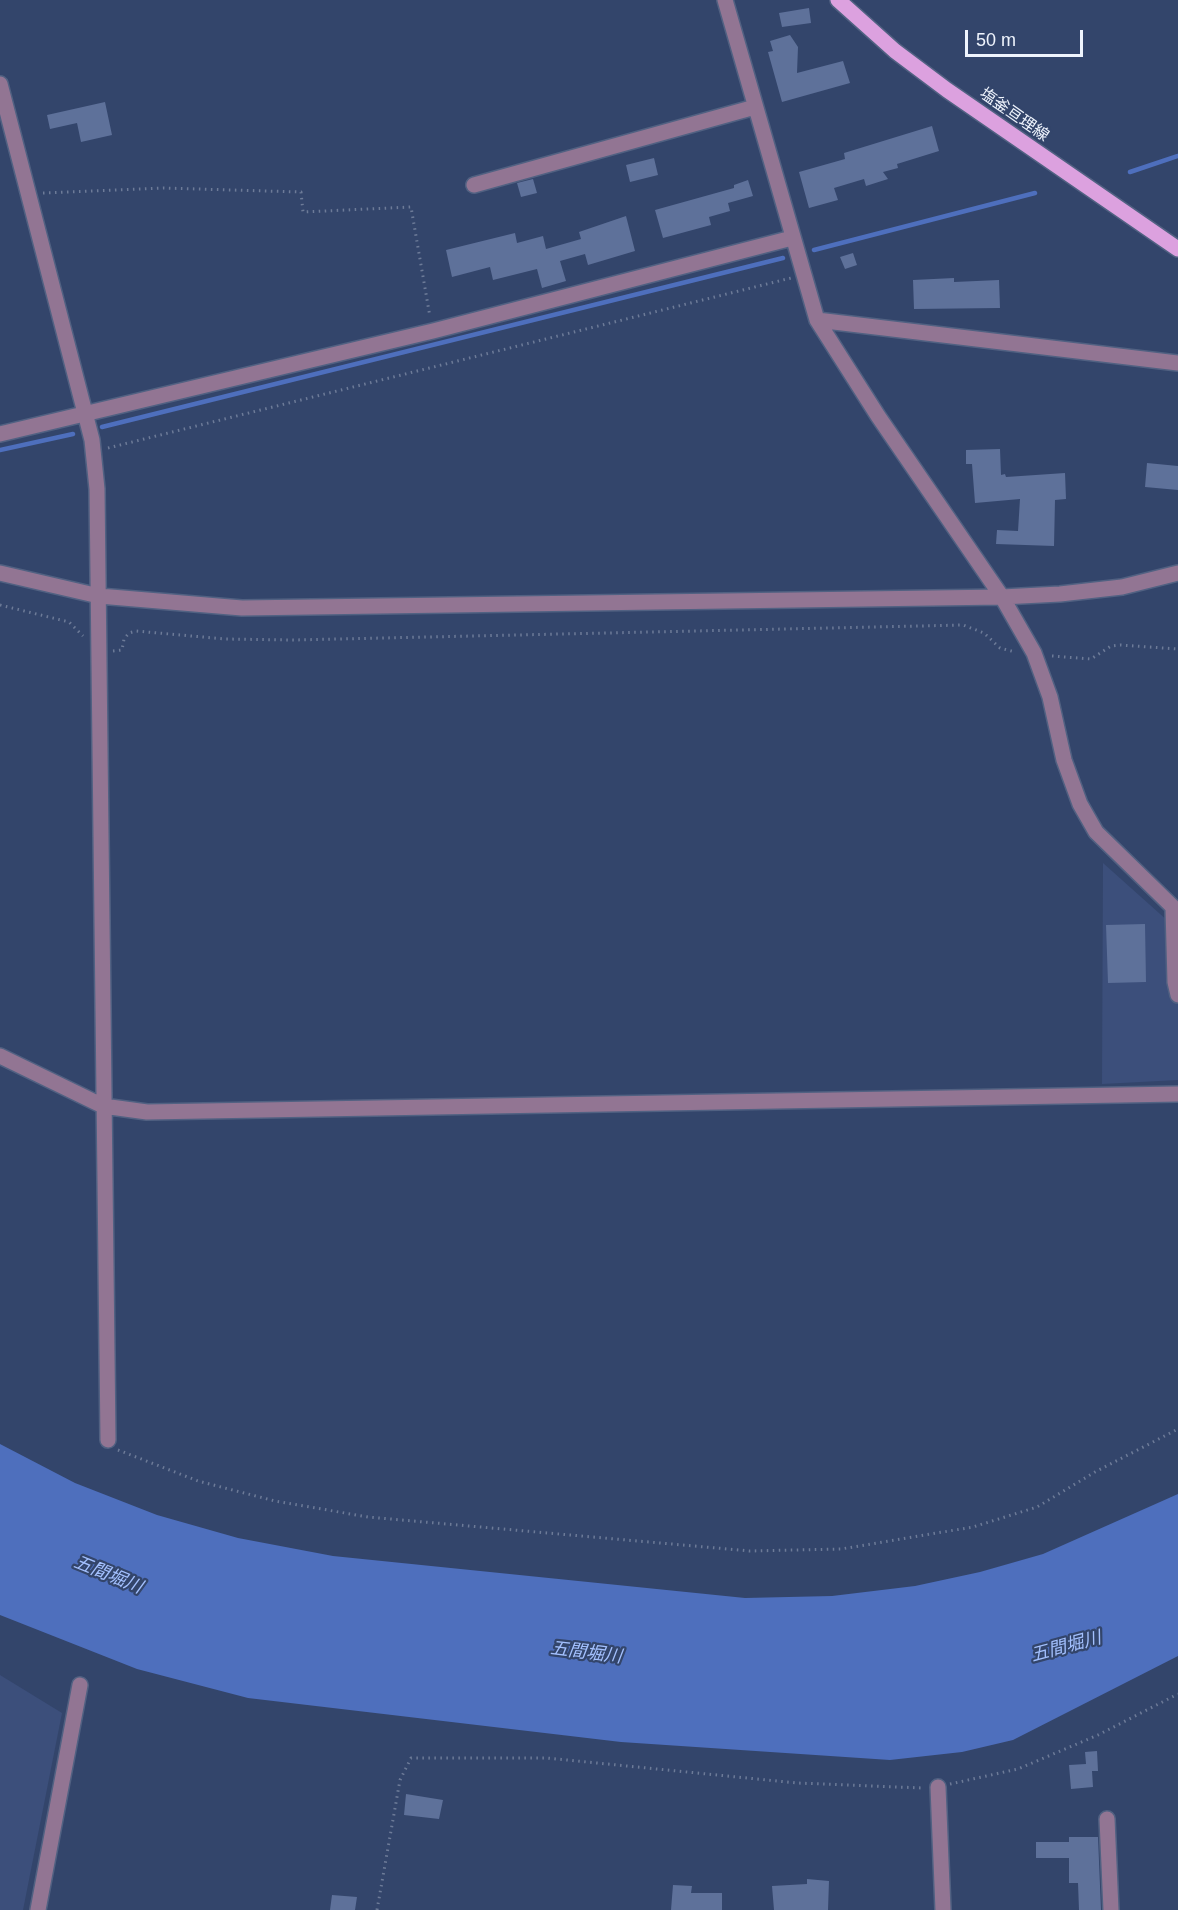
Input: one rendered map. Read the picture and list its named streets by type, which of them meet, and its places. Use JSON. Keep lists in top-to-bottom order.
{
  "streets": {
    "main road": ["塩釜亘理線"]
  },
  "water": ["五間堀川"],
  "scale_bar": "50 m"
}
